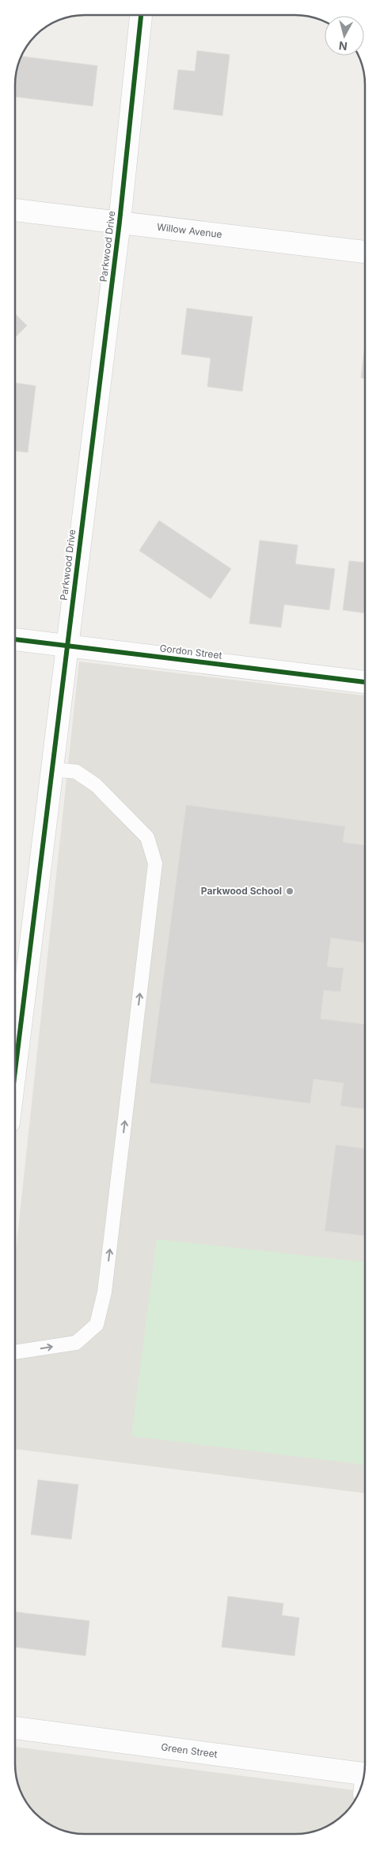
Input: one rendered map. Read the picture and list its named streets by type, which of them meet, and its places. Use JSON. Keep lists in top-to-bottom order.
{
  "streets": {
    "street": [
      "Willow Avenue",
      "Parkwood Drive",
      "Gordon Street",
      "Green Street"
    ]
  },
  "crossings": [
    ["Willow Avenue", "Parkwood Drive"],
    ["Parkwood Drive", "Gordon Street"]
  ],
  "places": ["Parkwood School"],
  "north": "bottom"
}
